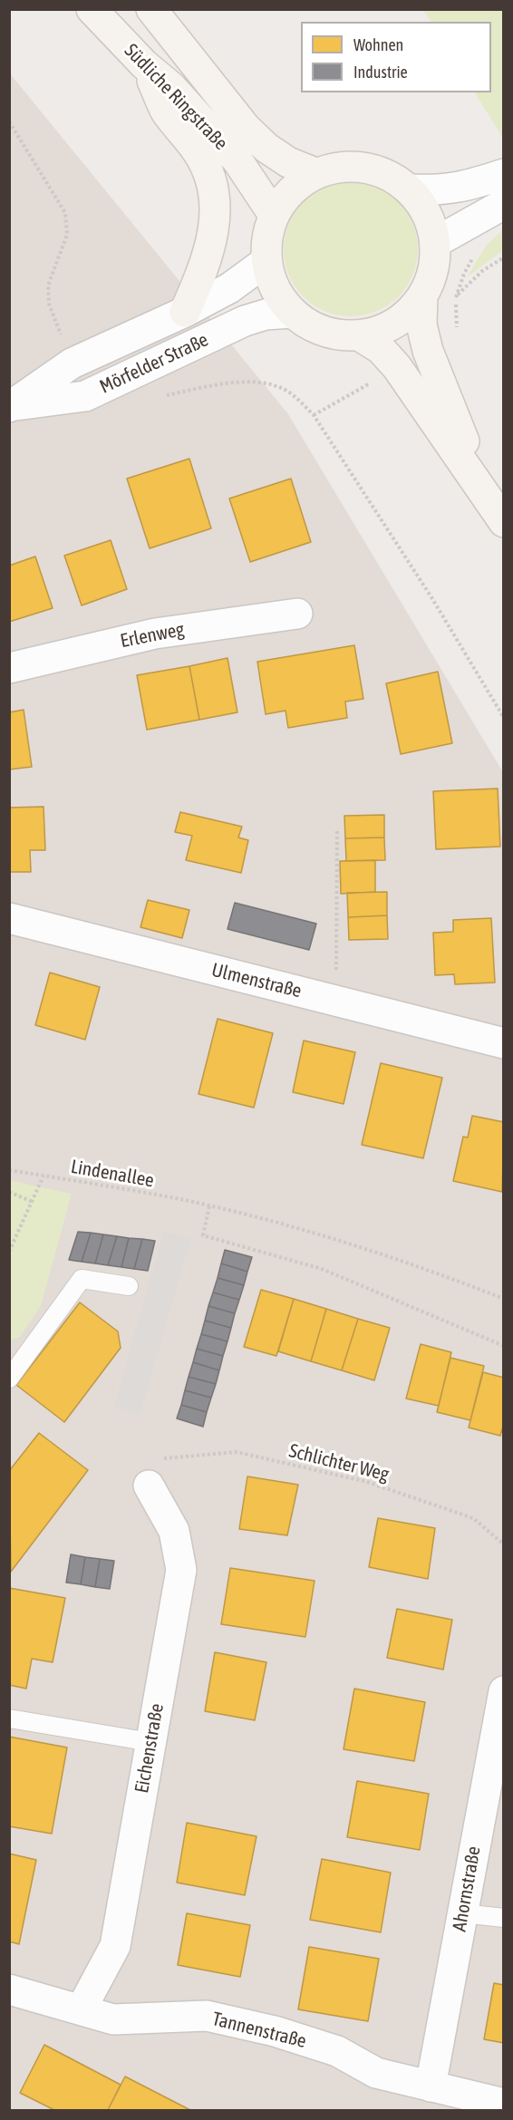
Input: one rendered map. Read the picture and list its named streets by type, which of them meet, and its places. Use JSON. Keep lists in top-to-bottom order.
{
  "streets": {
    "main road": ["Südliche Ringstraße"],
    "street": [
      "Mörfelder Straße",
      "Erlenweg",
      "Ulmenstraße",
      "Eichenstraße",
      "Ahornstraße",
      "Tannenstraße"
    ],
    "path": ["Lindenallee", "Schlichter Weg"]
  },
  "crossings": [
    ["Südliche Ringstraße", "Mörfelder Straße"],
    ["Schlichter Weg", "Eichenstraße"],
    ["Eichenstraße", "Tannenstraße"],
    ["Ahornstraße", "Tannenstraße"]
  ],
  "legend": ["Wohnen", "Industrie"]
}
